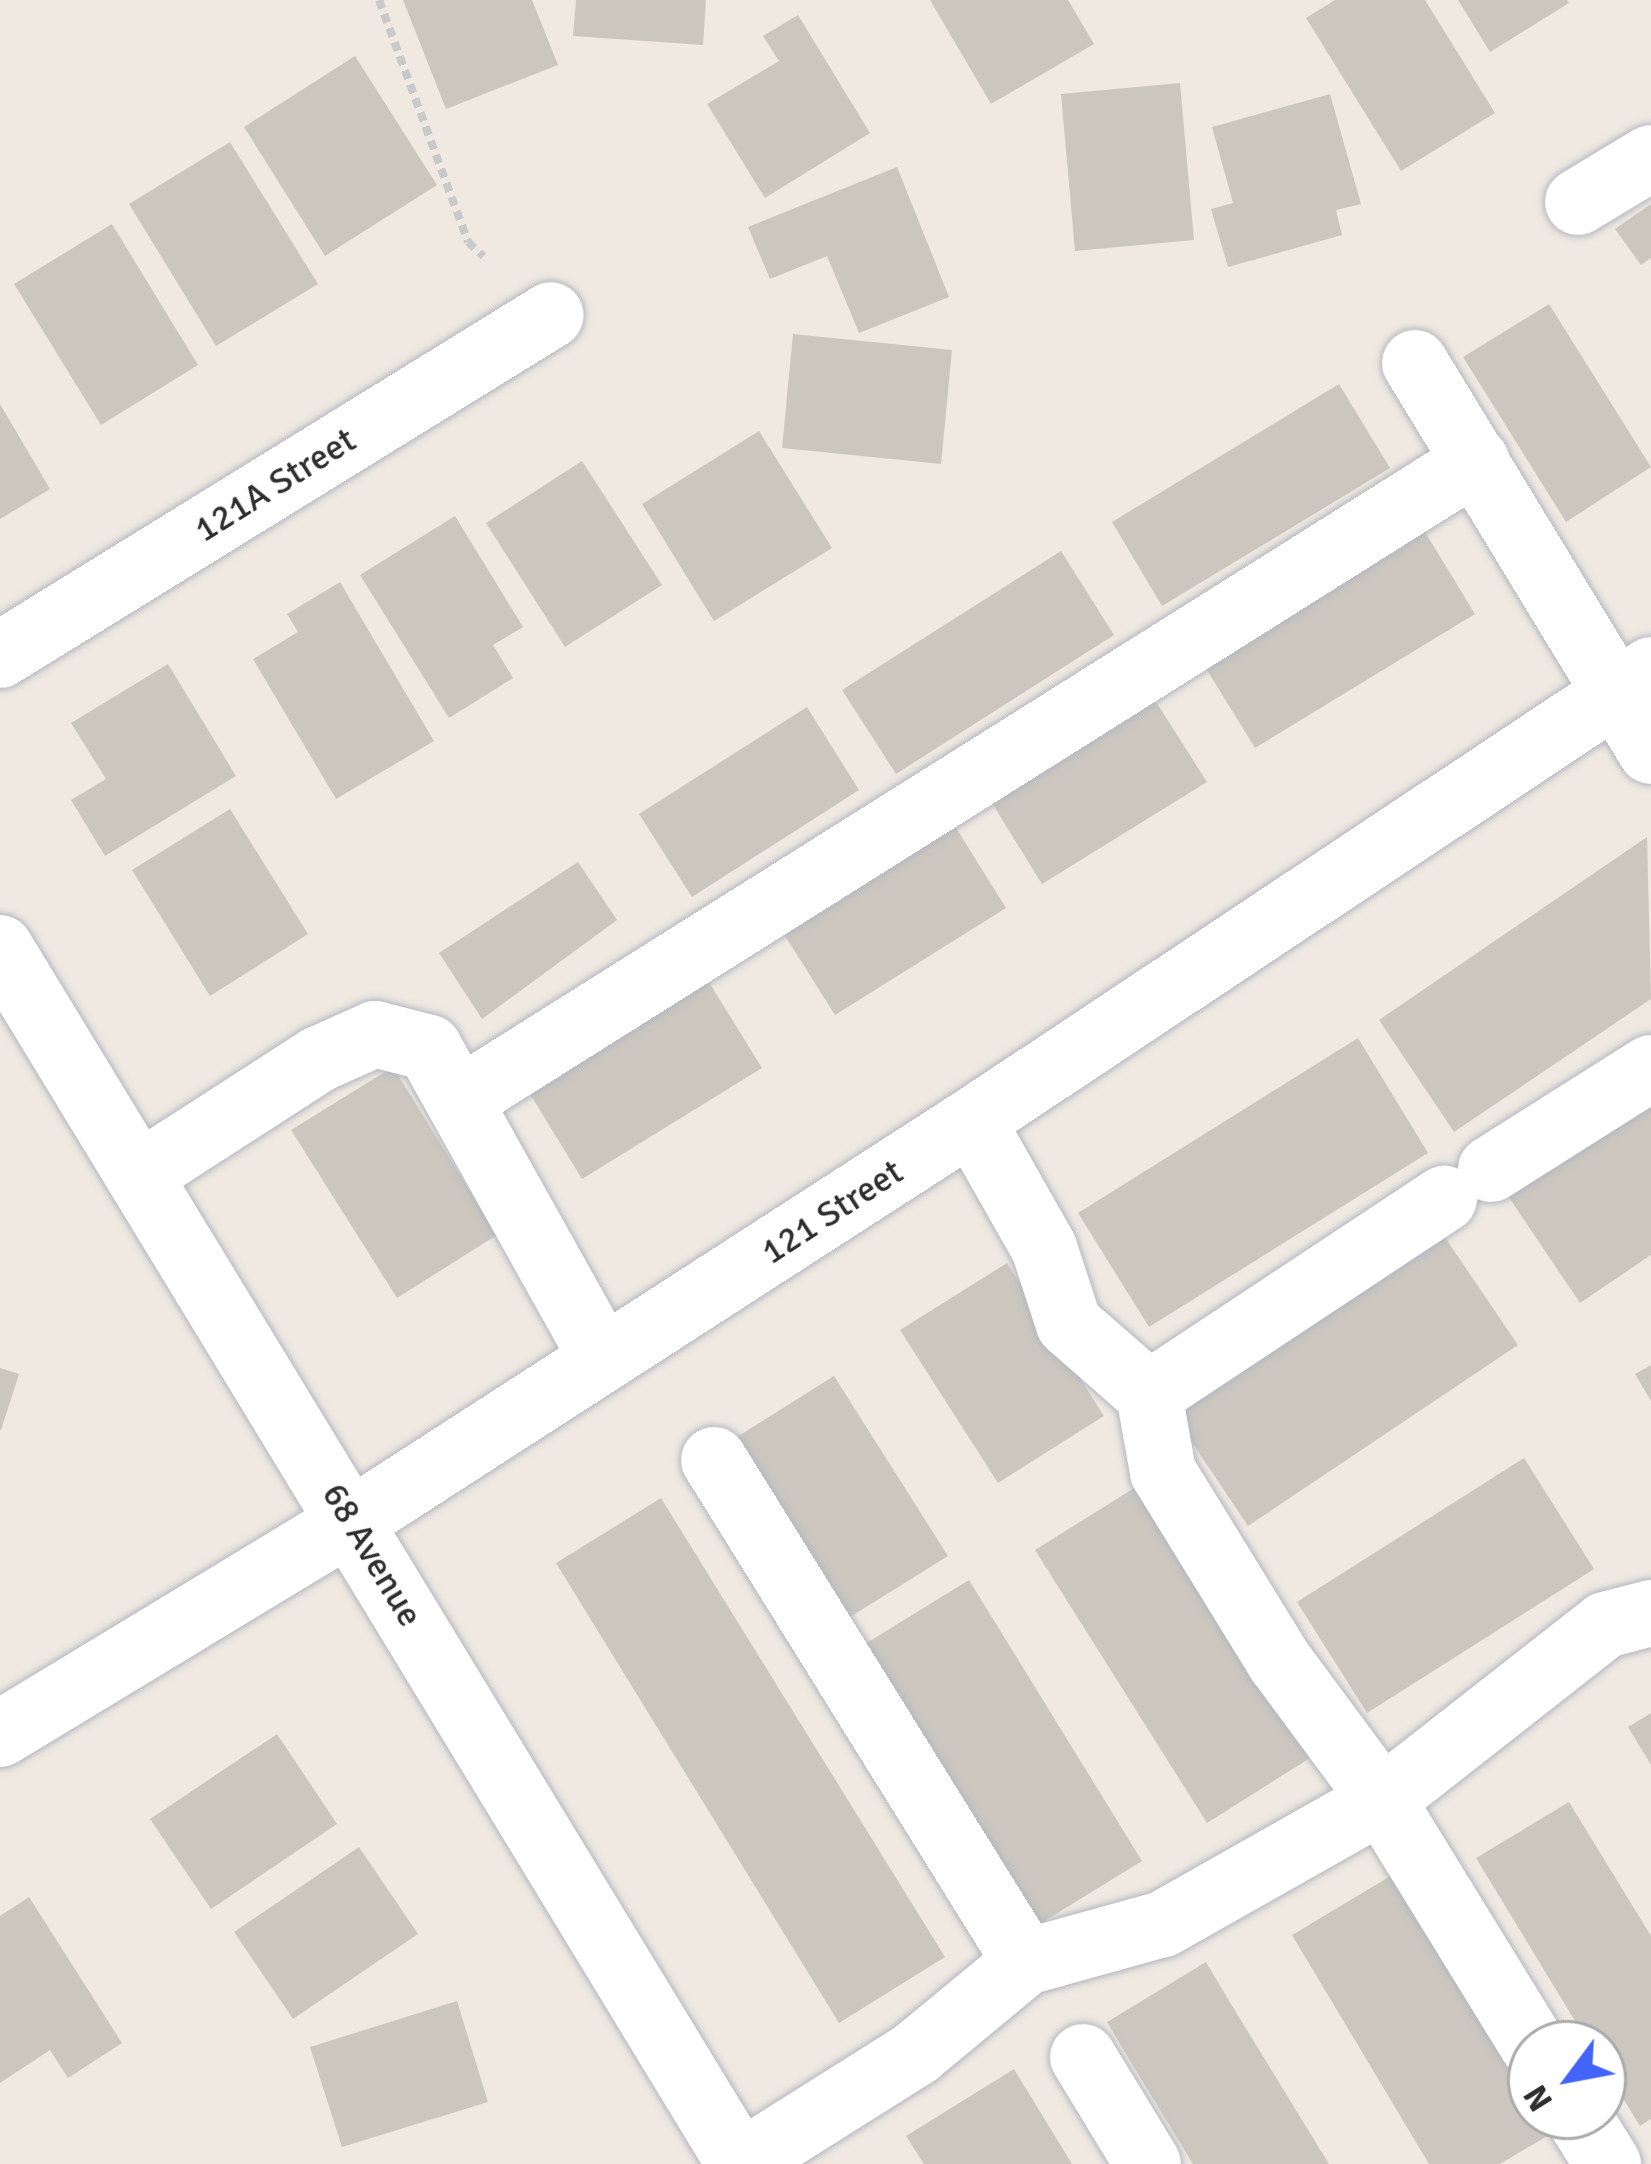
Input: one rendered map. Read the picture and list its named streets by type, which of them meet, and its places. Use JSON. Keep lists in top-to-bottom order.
{
  "streets": {
    "street": ["121A Street", "121 Street", "68 Avenue"]
  },
  "crossings": [
    ["121 Street", "68 Avenue"]
  ],
  "north": "bottom left"
}
